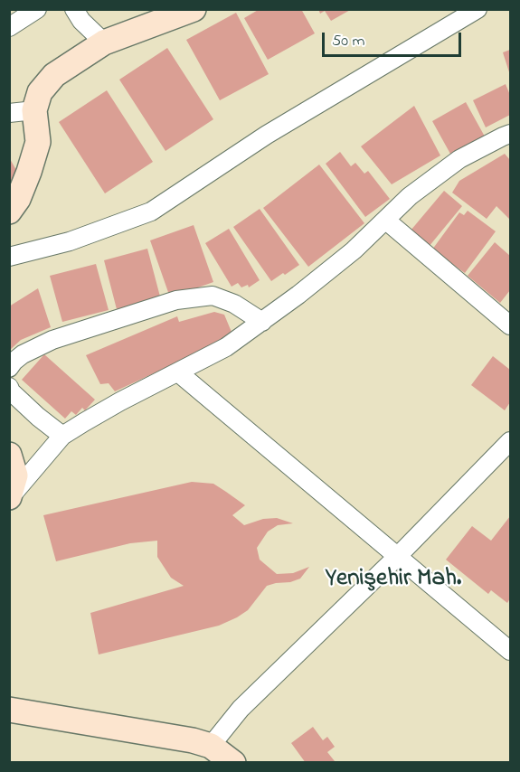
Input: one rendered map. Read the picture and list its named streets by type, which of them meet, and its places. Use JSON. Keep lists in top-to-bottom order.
{
  "districts": ["Yenişehir Mah."],
  "scale_bar": "50 m"
}
